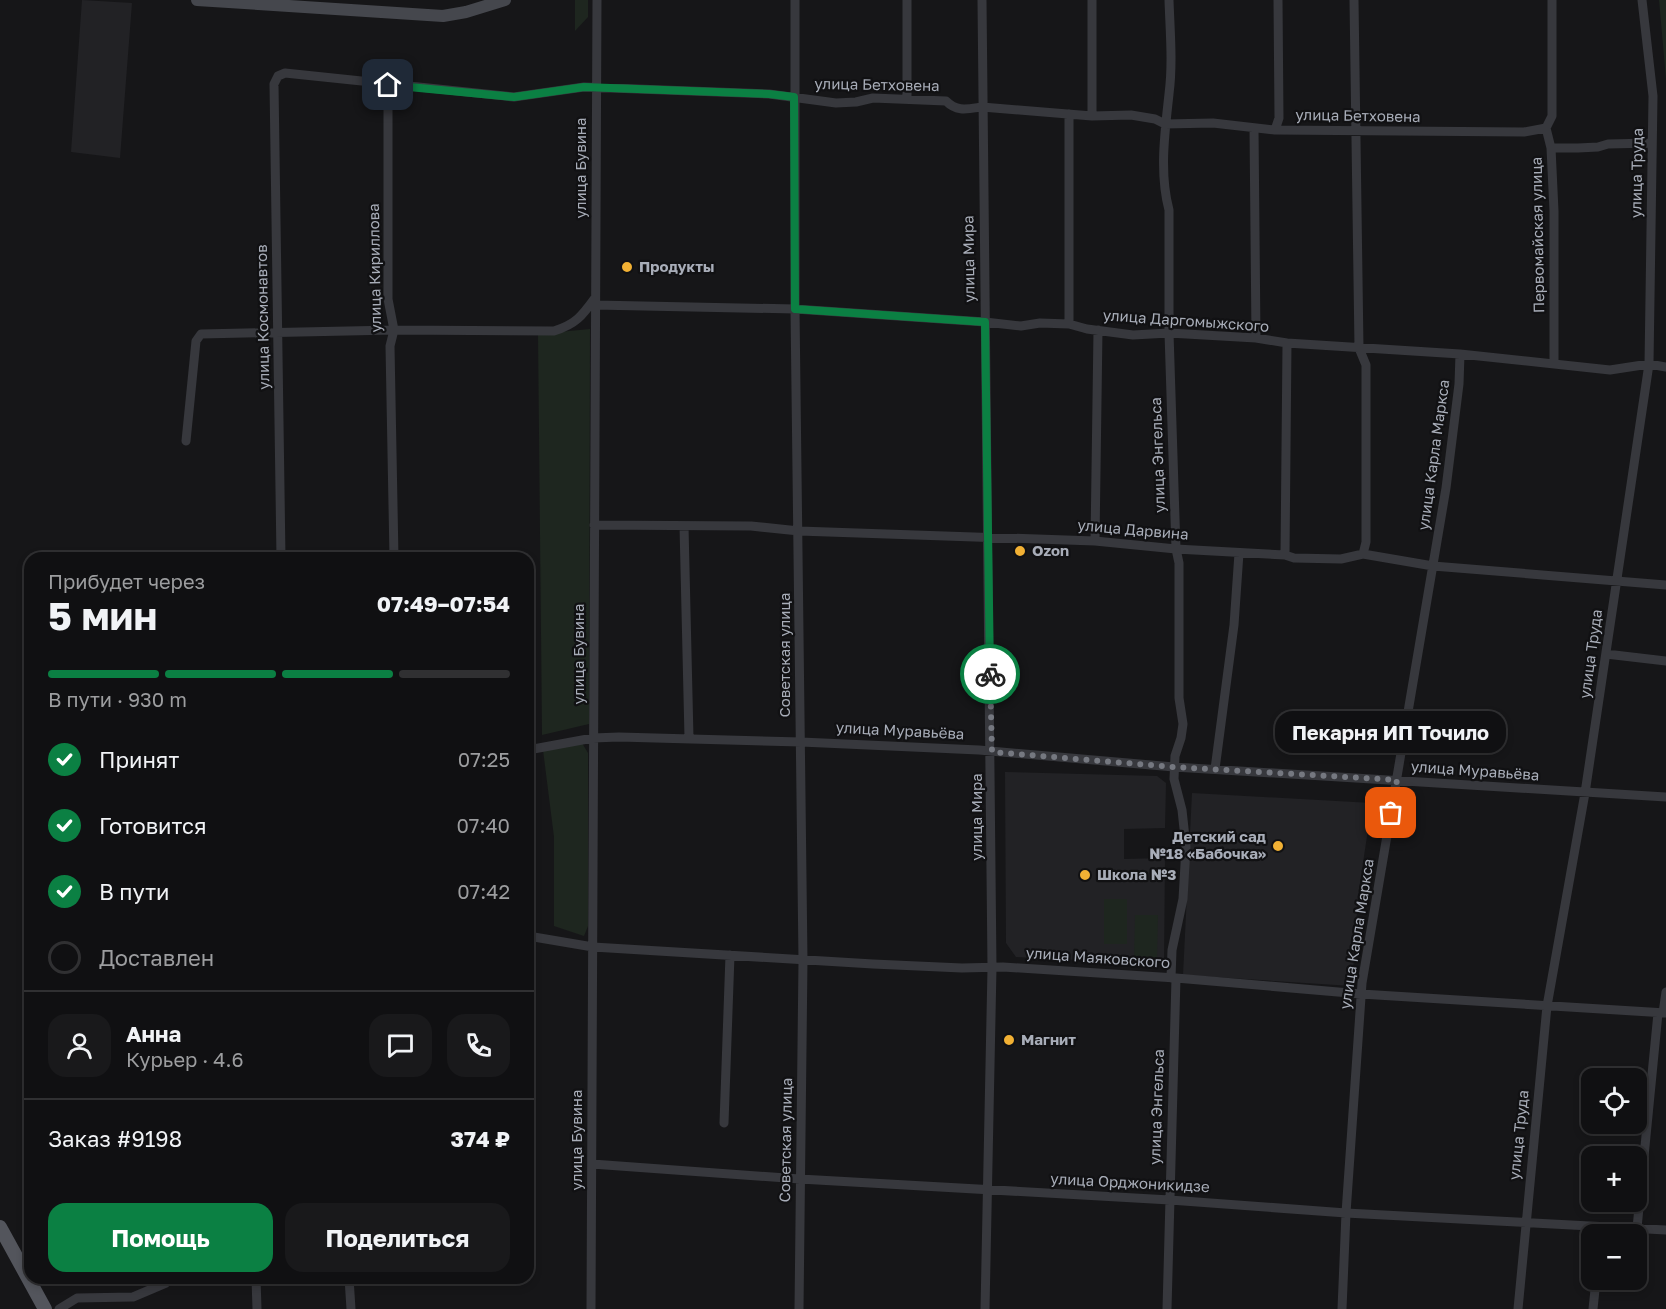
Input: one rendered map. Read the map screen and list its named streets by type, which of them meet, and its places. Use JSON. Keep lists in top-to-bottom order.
{
  "streets": {
    "street": [
      "улица Бетховена",
      "улица Бувина",
      "улица Труда",
      "Первомайская улица",
      "улица Мира",
      "улица Кириллова",
      "улица Космонавтов",
      "улица Даргомыжского",
      "улица Энгельса",
      "улица Карла Маркса",
      "улица Дарвина",
      "Советская улица",
      "улица Муравьёва",
      "улица Маяковского",
      "улица Орджоникидзе"
    ]
  },
  "crossings": [
    ["улица Бетховена", "улица Бувина"],
    ["улица Бетховена", "Первомайская улица"],
    ["улица Бетховена", "улица Мира"],
    ["улица Бетховена", "улица Кириллова"],
    ["улица Бетховена", "улица Космонавтов"],
    ["улица Бетховена", "улица Энгельса"],
    ["улица Бетховена", "Советская улица"],
    ["улица Бувина", "улица Даргомыжского"],
    ["улица Бувина", "улица Дарвина"],
    ["улица Бувина", "улица Муравьёва"],
    ["улица Бувина", "улица Маяковского"],
    ["улица Бувина", "улица Орджоникидзе"],
    ["улица Труда", "улица Даргомыжского"],
    ["улица Труда", "улица Дарвина"],
    ["улица Труда", "улица Муравьёва"],
    ["улица Труда", "улица Маяковского"],
    ["улица Труда", "улица Орджоникидзе"],
    ["Первомайская улица", "улица Даргомыжского"],
    ["улица Мира", "улица Даргомыжского"],
    ["улица Мира", "улица Дарвина"],
    ["улица Мира", "улица Муравьёва"],
    ["улица Мира", "улица Маяковского"],
    ["улица Мира", "улица Орджоникидзе"],
    ["улица Даргомыжского", "улица Энгельса"],
    ["улица Даргомыжского", "улица Карла Маркса"],
    ["улица Даргомыжского", "Советская улица"],
    ["улица Энгельса", "улица Дарвина"],
    ["улица Энгельса", "улица Муравьёва"],
    ["улица Энгельса", "улица Маяковского"],
    ["улица Энгельса", "улица Орджоникидзе"],
    ["улица Карла Маркса", "улица Дарвина"],
    ["улица Карла Маркса", "улица Муравьёва"],
    ["улица Карла Маркса", "улица Маяковского"],
    ["улица Карла Маркса", "улица Орджоникидзе"],
    ["улица Дарвина", "Советская улица"],
    ["Советская улица", "улица Муравьёва"],
    ["Советская улица", "улица Маяковского"],
    ["Советская улица", "улица Орджоникидзе"]
  ],
  "places": [
    "Продукты",
    "Ozon",
    "Пекарня ИП Точило",
    "Детский сад №18 «Бабочка»",
    "Школа №3",
    "Магнит"
  ],
  "page": {
    "heading": ["5 мин", "Прибудет через", "07:49–07:54"],
    "panel": [
      "Анна",
      "Курьер · 4.6",
      "Заказ #9198",
      "374 ₽"
    ],
    "bar": "В пути · 930 m",
    "bubble": "Пекарня ИП Точило",
    "list": [
      ["Принят", "07:25"],
      ["Готовится", "07:40"],
      ["В пути", "07:42"],
      "Доставлен"
    ],
    "map_buttons": ["+", "−"],
    "buttons": ["Помощь", "Поделиться"]
  }
}
